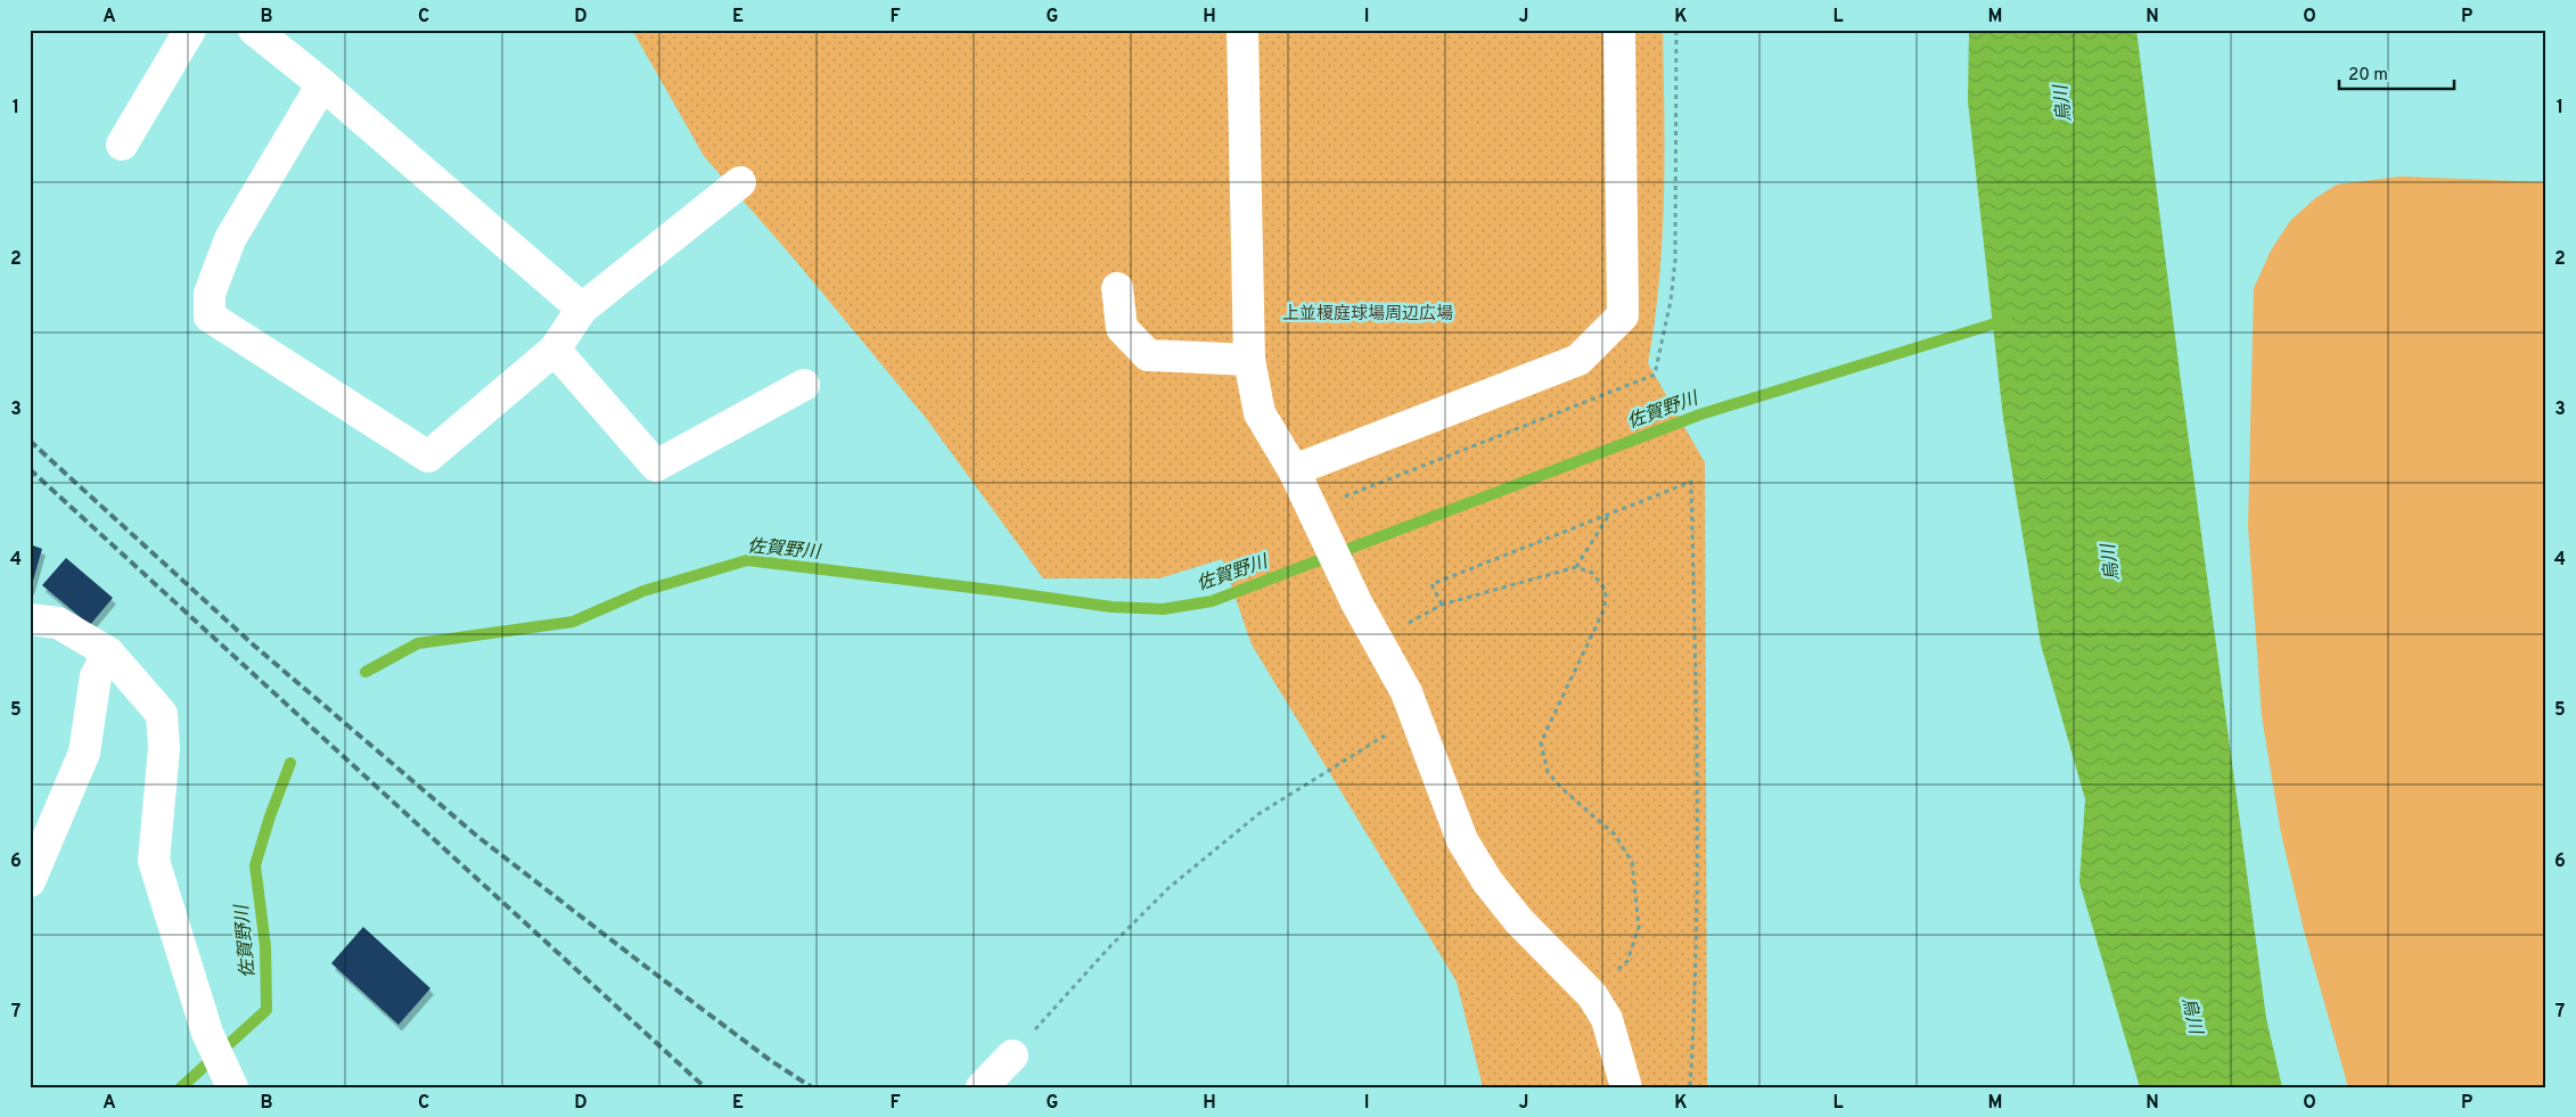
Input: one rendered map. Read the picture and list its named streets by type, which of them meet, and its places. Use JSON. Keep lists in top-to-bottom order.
{
  "water": ["烏川", "佐賀野川"],
  "parks": ["上並榎庭球場周辺広場"],
  "scale_bar": "20 m",
  "grid": {
    "columns": [
      "A",
      "B",
      "C",
      "D",
      "E",
      "F",
      "G",
      "H",
      "I",
      "J",
      "K",
      "L",
      "M",
      "N",
      "O",
      "P"
    ],
    "rows": [
      "1",
      "2",
      "3",
      "4",
      "5",
      "6",
      "7"
    ]
  }
}
